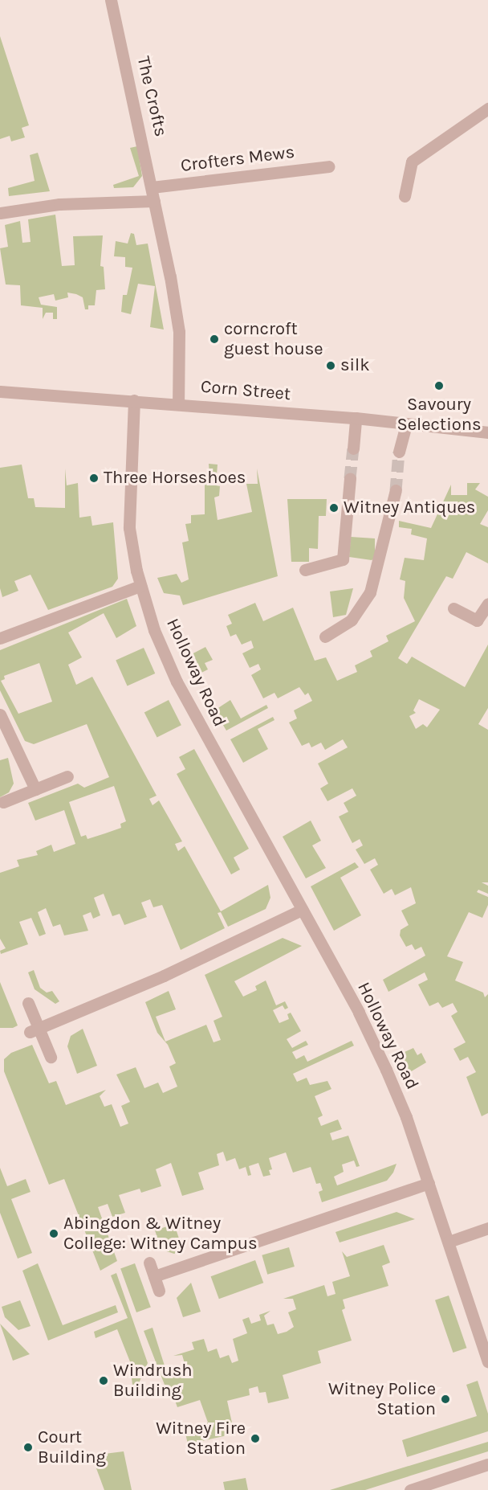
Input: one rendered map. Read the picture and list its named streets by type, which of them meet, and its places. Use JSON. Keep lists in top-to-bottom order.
{
  "streets": {
    "street": [
      "The Crofts",
      "Crofters Mews",
      "Corn Street",
      "Holloway Road"
    ]
  },
  "crossings": [
    ["The Crofts", "Crofters Mews"],
    ["The Crofts", "Corn Street"],
    ["Corn Street", "Holloway Road"]
  ],
  "places": [
    "corncroft guest house",
    "silk",
    "Savoury Selections",
    "Three Horseshoes",
    "Witney Antiques",
    "Abingdon & Witney College: Witney Campus",
    "Windrush Building",
    "Witney Police Station",
    "Witney Fire Station",
    "Court Building"
  ]
}
